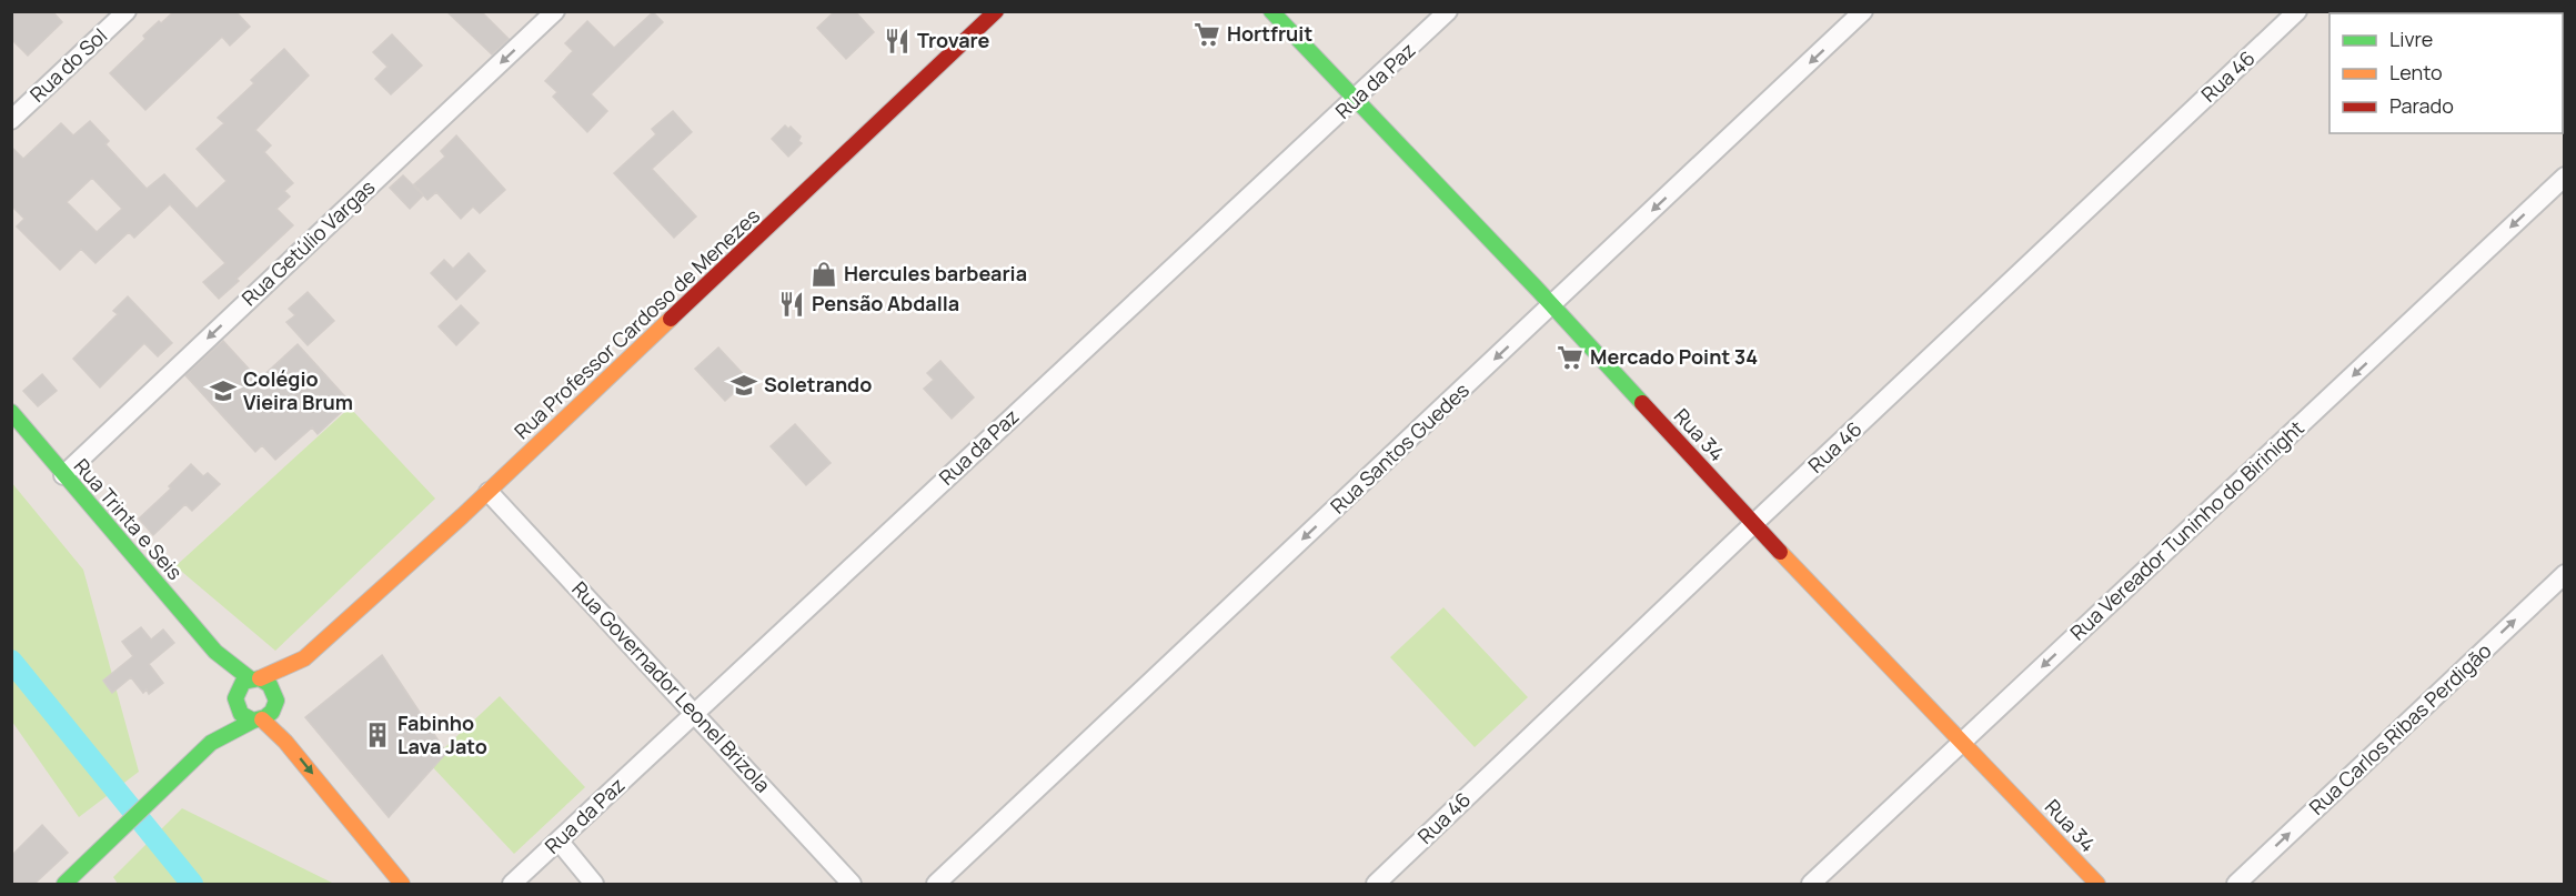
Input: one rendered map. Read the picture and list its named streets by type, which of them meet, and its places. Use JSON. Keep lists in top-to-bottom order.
{
  "streets": {
    "street": [
      "Rua do Sol",
      "Rua 46",
      "Rua da Paz",
      "Rua Getúlio Vargas",
      "Rua Professor Cardoso de Menezes",
      "Rua 34",
      "Rua Santos Guedes",
      "Rua Trinta e Seis",
      "Rua Vereador Tuninho do Birinight",
      "Rua Governador Leonel Brizola",
      "Rua Carlos Ribas Perdigão"
    ]
  },
  "crossings": [
    ["Rua 46", "Rua 34"],
    ["Rua da Paz", "Rua 34"],
    ["Rua da Paz", "Rua Governador Leonel Brizola"],
    ["Rua Getúlio Vargas", "Rua Trinta e Seis"],
    ["Rua Professor Cardoso de Menezes", "Rua Trinta e Seis"],
    ["Rua Professor Cardoso de Menezes", "Rua Governador Leonel Brizola"],
    ["Rua 34", "Rua Santos Guedes"],
    ["Rua 34", "Rua Vereador Tuninho do Birinight"]
  ],
  "one_way": [
    "Rua Getúlio Vargas",
    "Rua Santos Guedes",
    "Rua Vereador Tuninho do Birinight",
    "Rua Carlos Ribas Perdigão"
  ],
  "places": {
    "supermarket": ["Hortfruit", "Mercado Point 34"],
    "restaurant": ["Trovare", "Pensão Abdalla"],
    "shop": ["Hercules barbearia"],
    "school or university": ["Soletrando", "Colégio Vieira Brum"],
    "building": ["Fabinho Lava Jato"]
  },
  "legend": ["Livre", "Lento", "Parado"]
}
